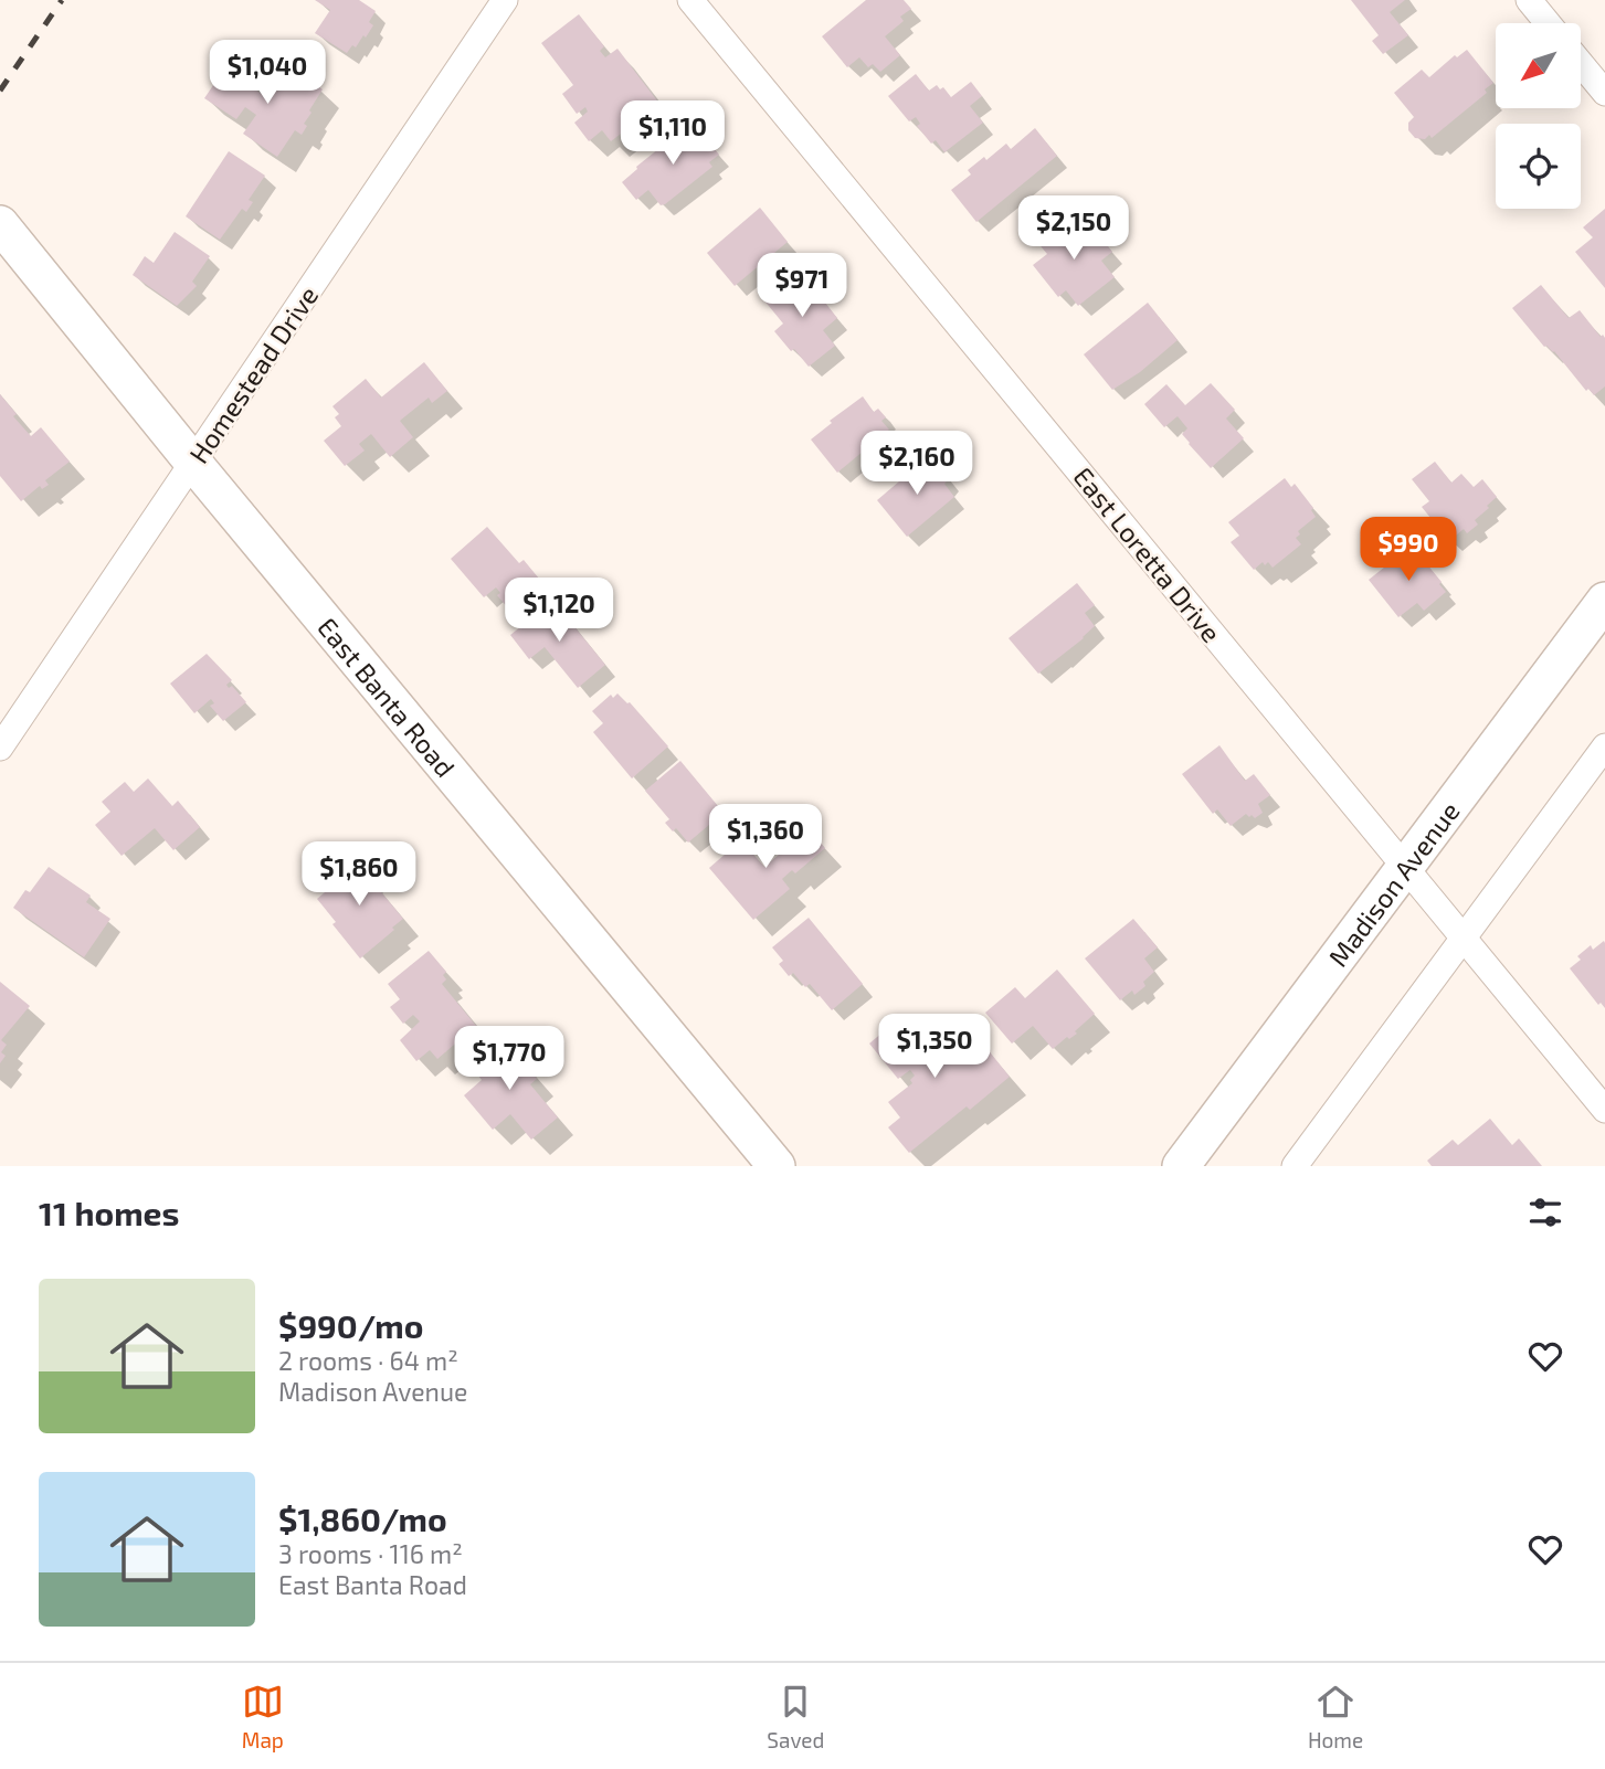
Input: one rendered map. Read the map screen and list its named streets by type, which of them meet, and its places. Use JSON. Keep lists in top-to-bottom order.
{
  "streets": {
    "street": [
      "Homestead Drive",
      "East Loretta Drive",
      "East Banta Road",
      "Madison Avenue"
    ]
  },
  "crossings": [
    ["Homestead Drive", "East Banta Road"],
    ["East Loretta Drive", "Madison Avenue"]
  ],
  "north": "bottom left",
  "page": {
    "price": [
      "$1,040",
      "$1,110",
      "$2,150",
      "$971",
      "$2,160",
      "$990",
      "$1,120",
      "$1,360",
      "$1,860",
      "$1,350",
      "$1,770"
    ],
    "heading": "11 homes",
    "list": [
      {
        "name": "$990/mo",
        "note": "2 rooms · 64 m² · Madison Avenue"
      },
      {
        "name": "$1,860/mo",
        "note": "3 rooms · 116 m² · East Banta Road"
      }
    ],
    "tabs": ["Map", "Saved", "Home"]
  }
}
